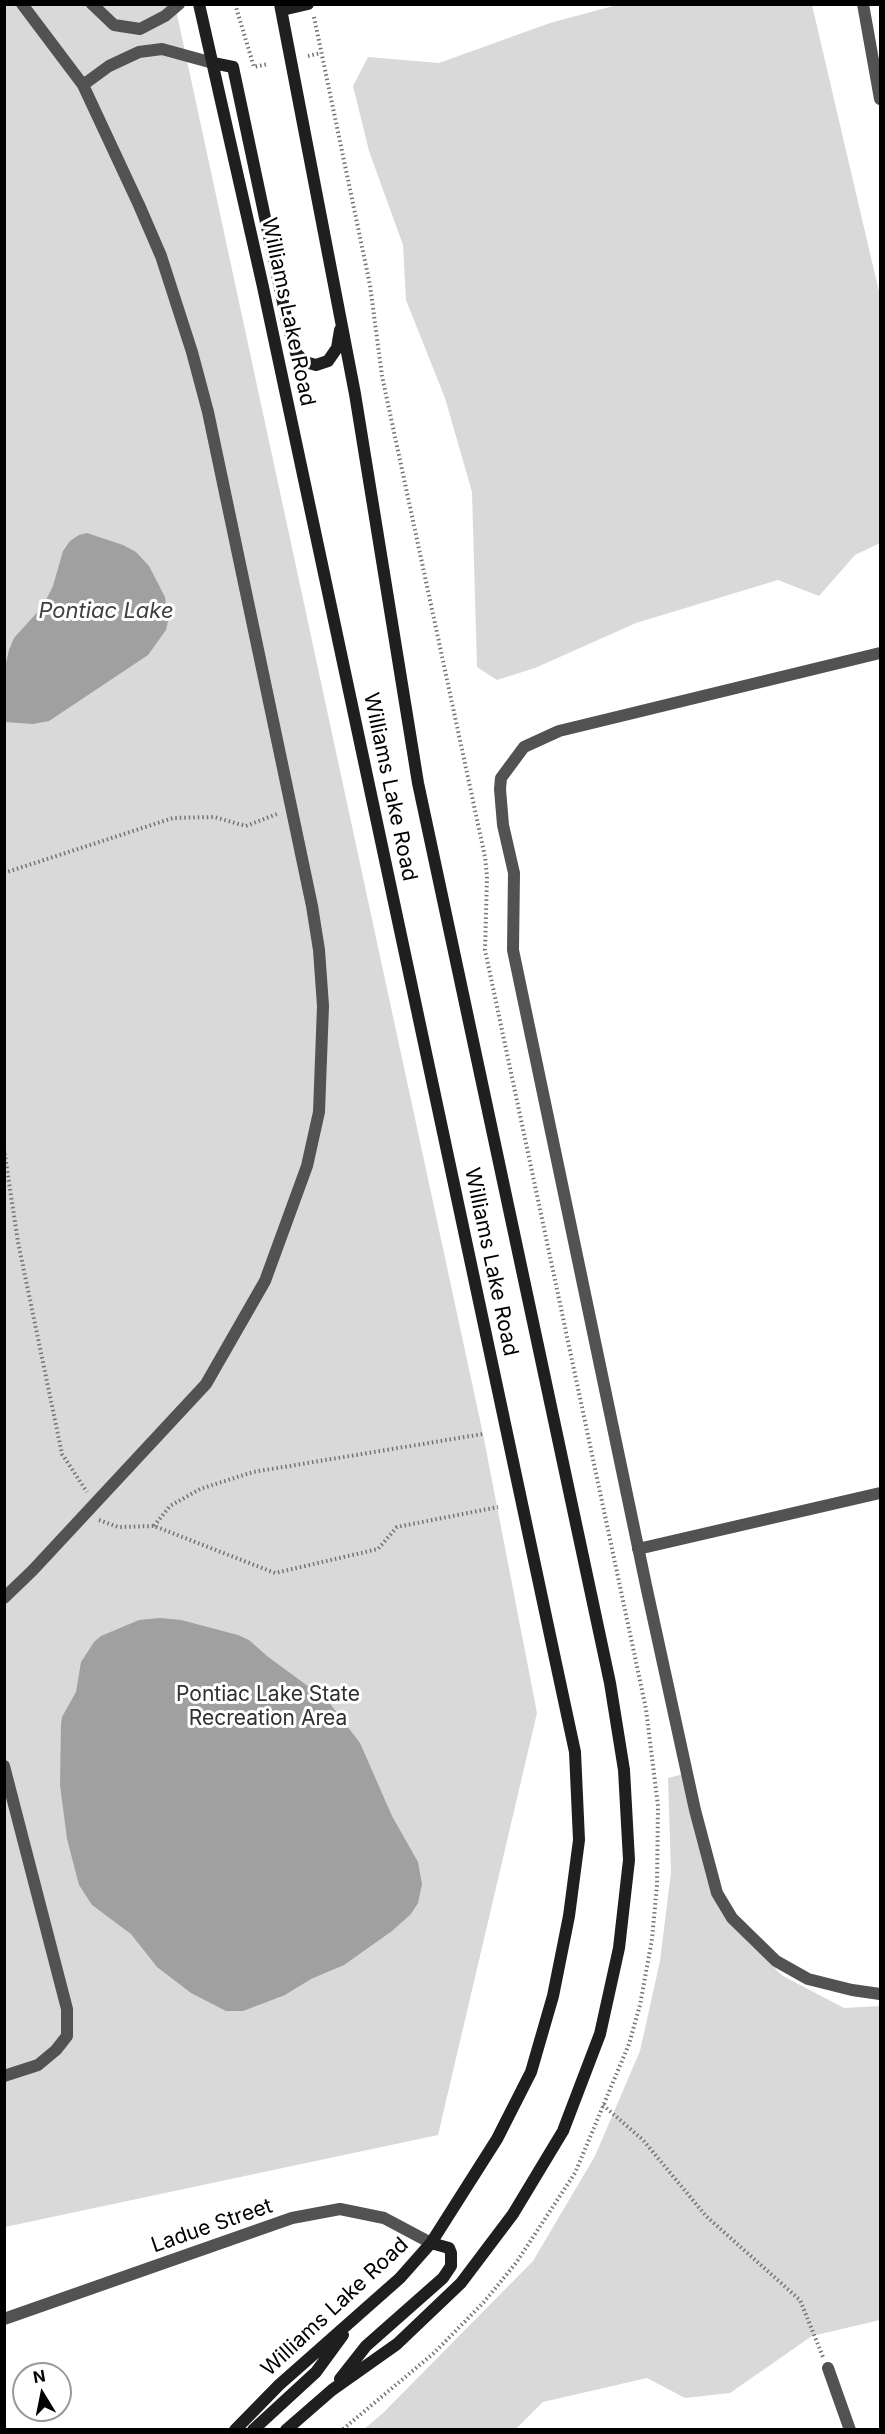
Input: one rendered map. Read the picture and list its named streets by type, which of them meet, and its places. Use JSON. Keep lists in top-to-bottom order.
{
  "streets": {
    "main road": ["Williams Lake Road"],
    "street": ["Ladue Street"]
  },
  "crossings": [
    ["Williams Lake Road", "Ladue Street"]
  ],
  "water": ["Pontiac Lake"],
  "parks": ["Pontiac Lake State Recreation Area"],
  "north": "top"
}
